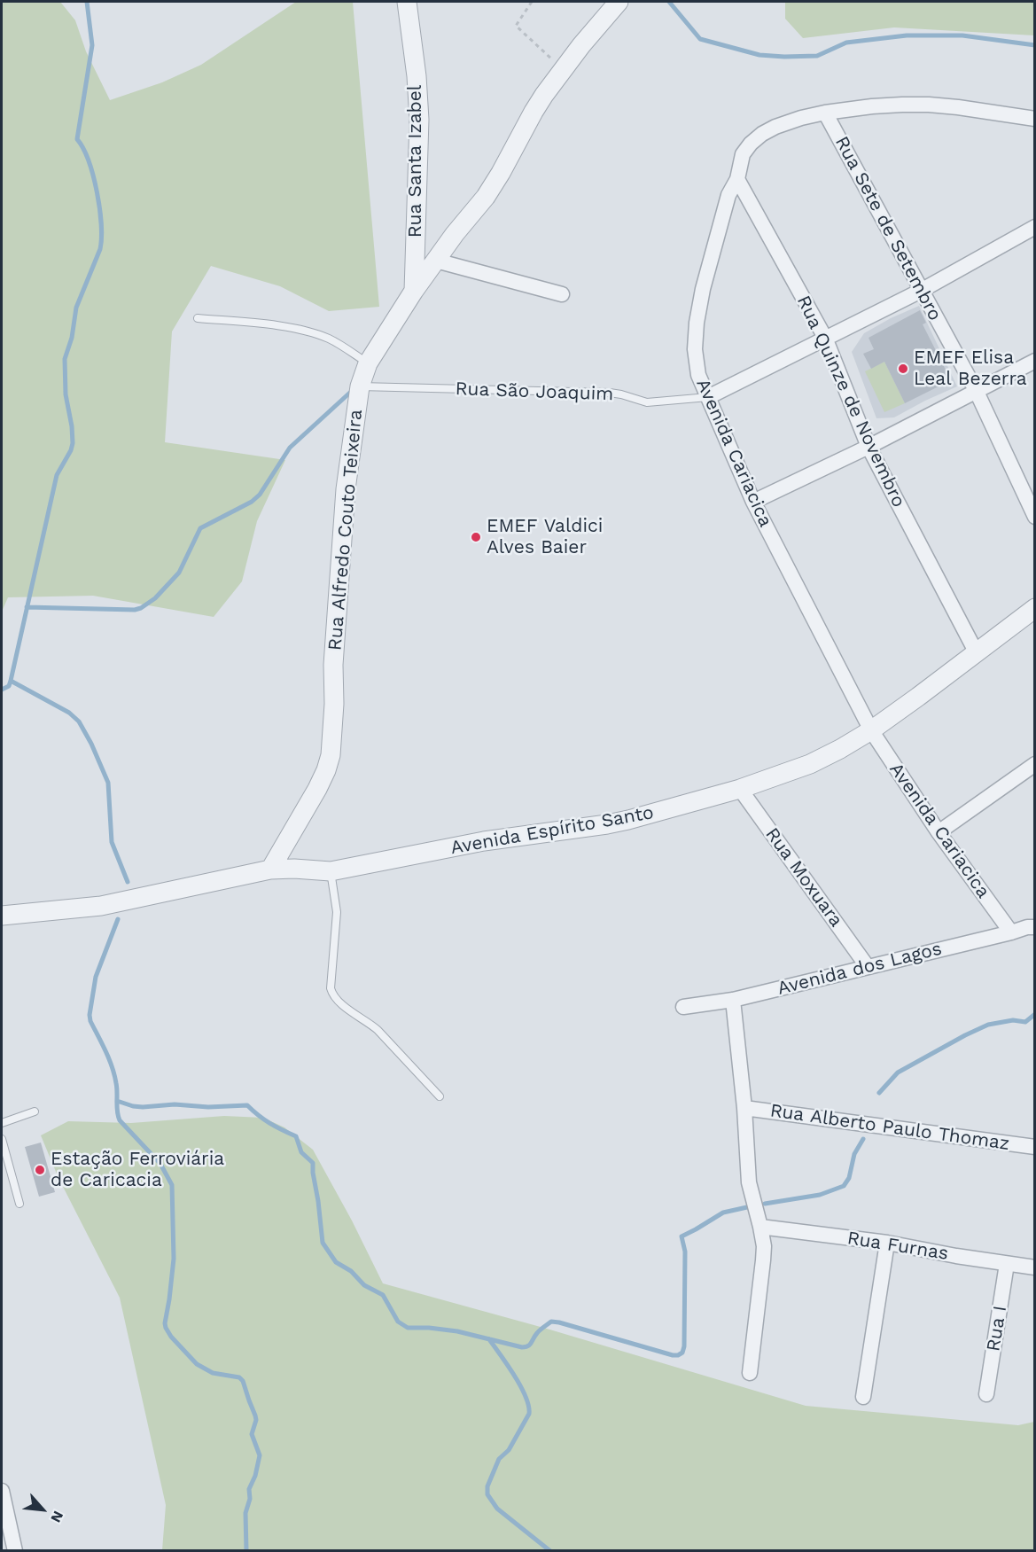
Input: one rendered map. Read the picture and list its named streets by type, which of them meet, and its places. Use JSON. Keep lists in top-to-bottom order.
{
  "streets": {
    "street": [
      "Rua Santa Izabel",
      "Rua Sete de Setembro",
      "Rua Quinze de Novembro",
      "Avenida Cariacica",
      "Rua Alfredo Couto Teixeira",
      "Avenida Espírito Santo",
      "Rua Moxuara",
      "Avenida dos Lagos",
      "Rua Alberto Paulo Thomaz",
      "Rua Furnas",
      "Rua I"
    ],
    "lane": ["Rua São Joaquim"]
  },
  "crossings": [
    ["Rua Santa Izabel", "Rua Alfredo Couto Teixeira"],
    ["Rua Sete de Setembro", "Avenida Cariacica"],
    ["Rua São Joaquim", "Avenida Cariacica"],
    ["Rua São Joaquim", "Rua Alfredo Couto Teixeira"],
    ["Rua Quinze de Novembro", "Avenida Cariacica"],
    ["Rua Quinze de Novembro", "Avenida Espírito Santo"],
    ["Avenida Cariacica", "Avenida Espírito Santo"],
    ["Avenida Cariacica", "Avenida dos Lagos"],
    ["Rua Alfredo Couto Teixeira", "Avenida Espírito Santo"],
    ["Avenida Espírito Santo", "Rua Moxuara"],
    ["Rua Moxuara", "Avenida dos Lagos"],
    ["Rua Furnas", "Rua I"]
  ],
  "places": ["EMEF Elisa Leal Bezerra", "EMEF Valdici Alves Baier", "Estação Ferroviária de Caricacia"],
  "north": "bottom right"
}
